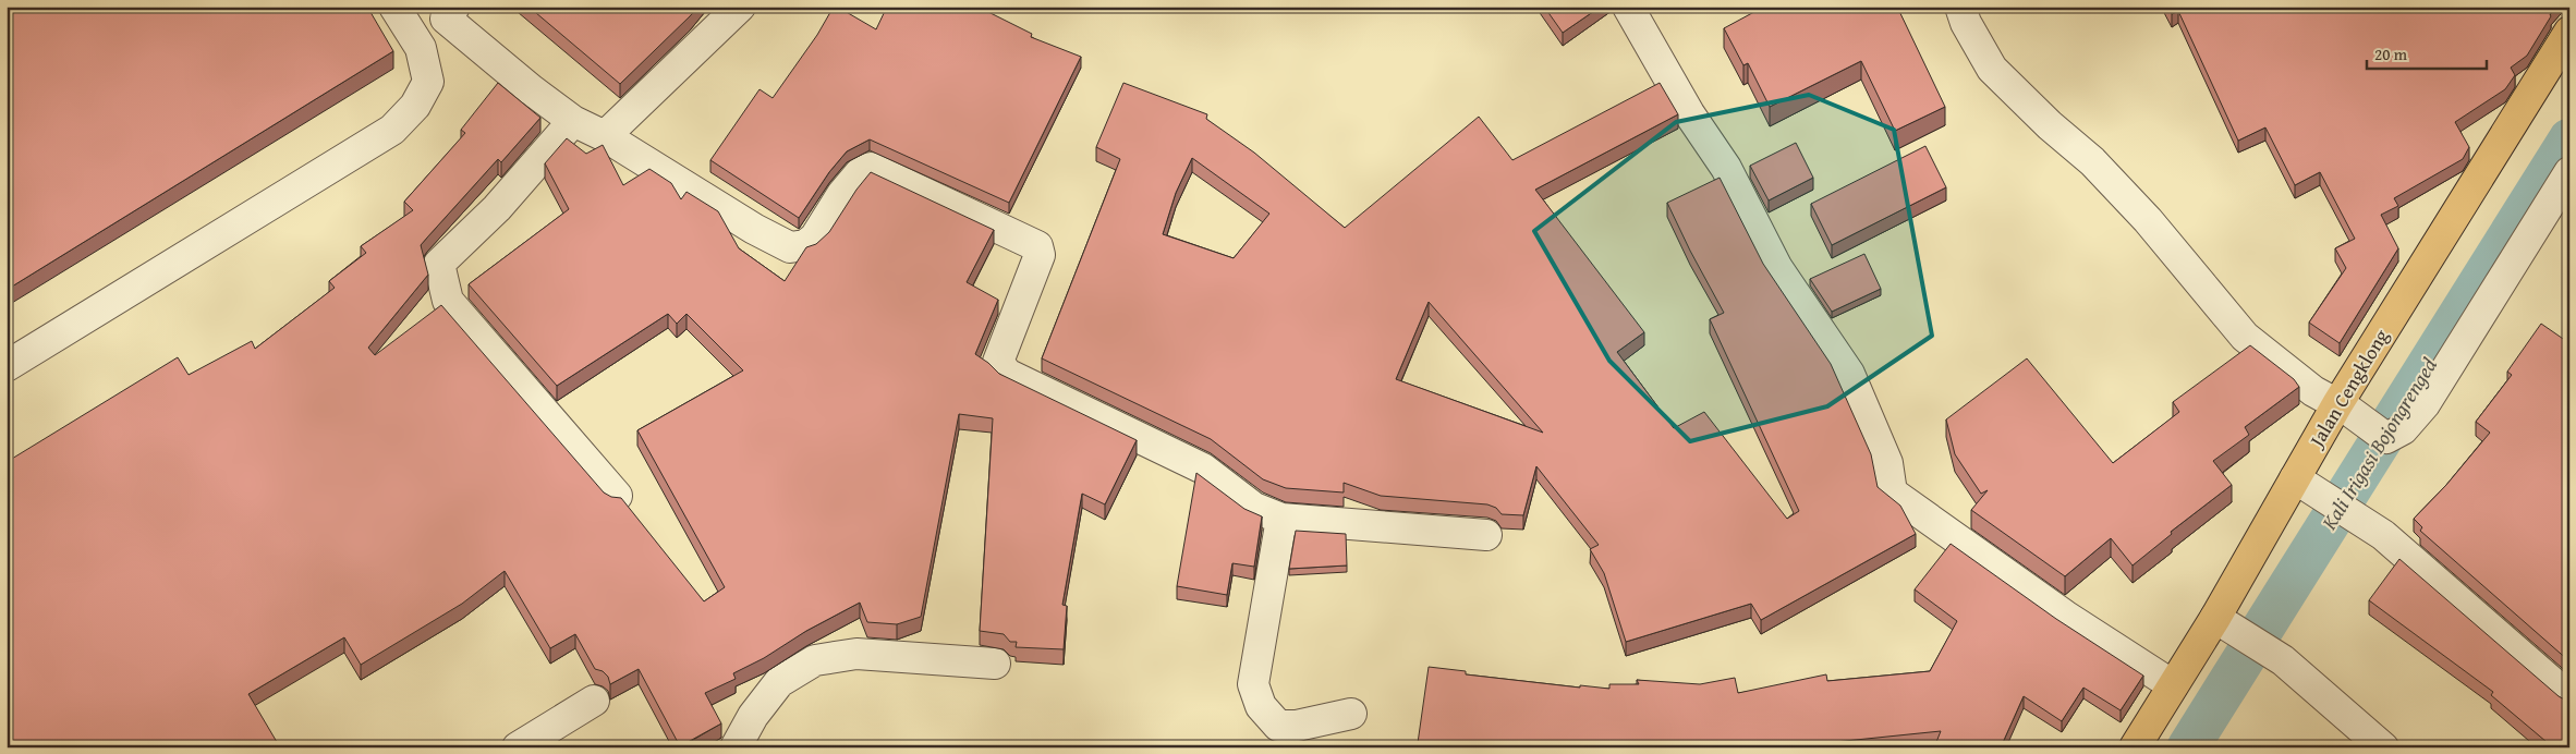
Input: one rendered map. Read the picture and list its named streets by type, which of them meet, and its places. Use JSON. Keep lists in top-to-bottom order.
{
  "streets": {
    "main road": ["Jalan Cengklong"]
  },
  "water": ["Kali Irigasi Bojongrenged"],
  "scale_bar": "20 m"
}
